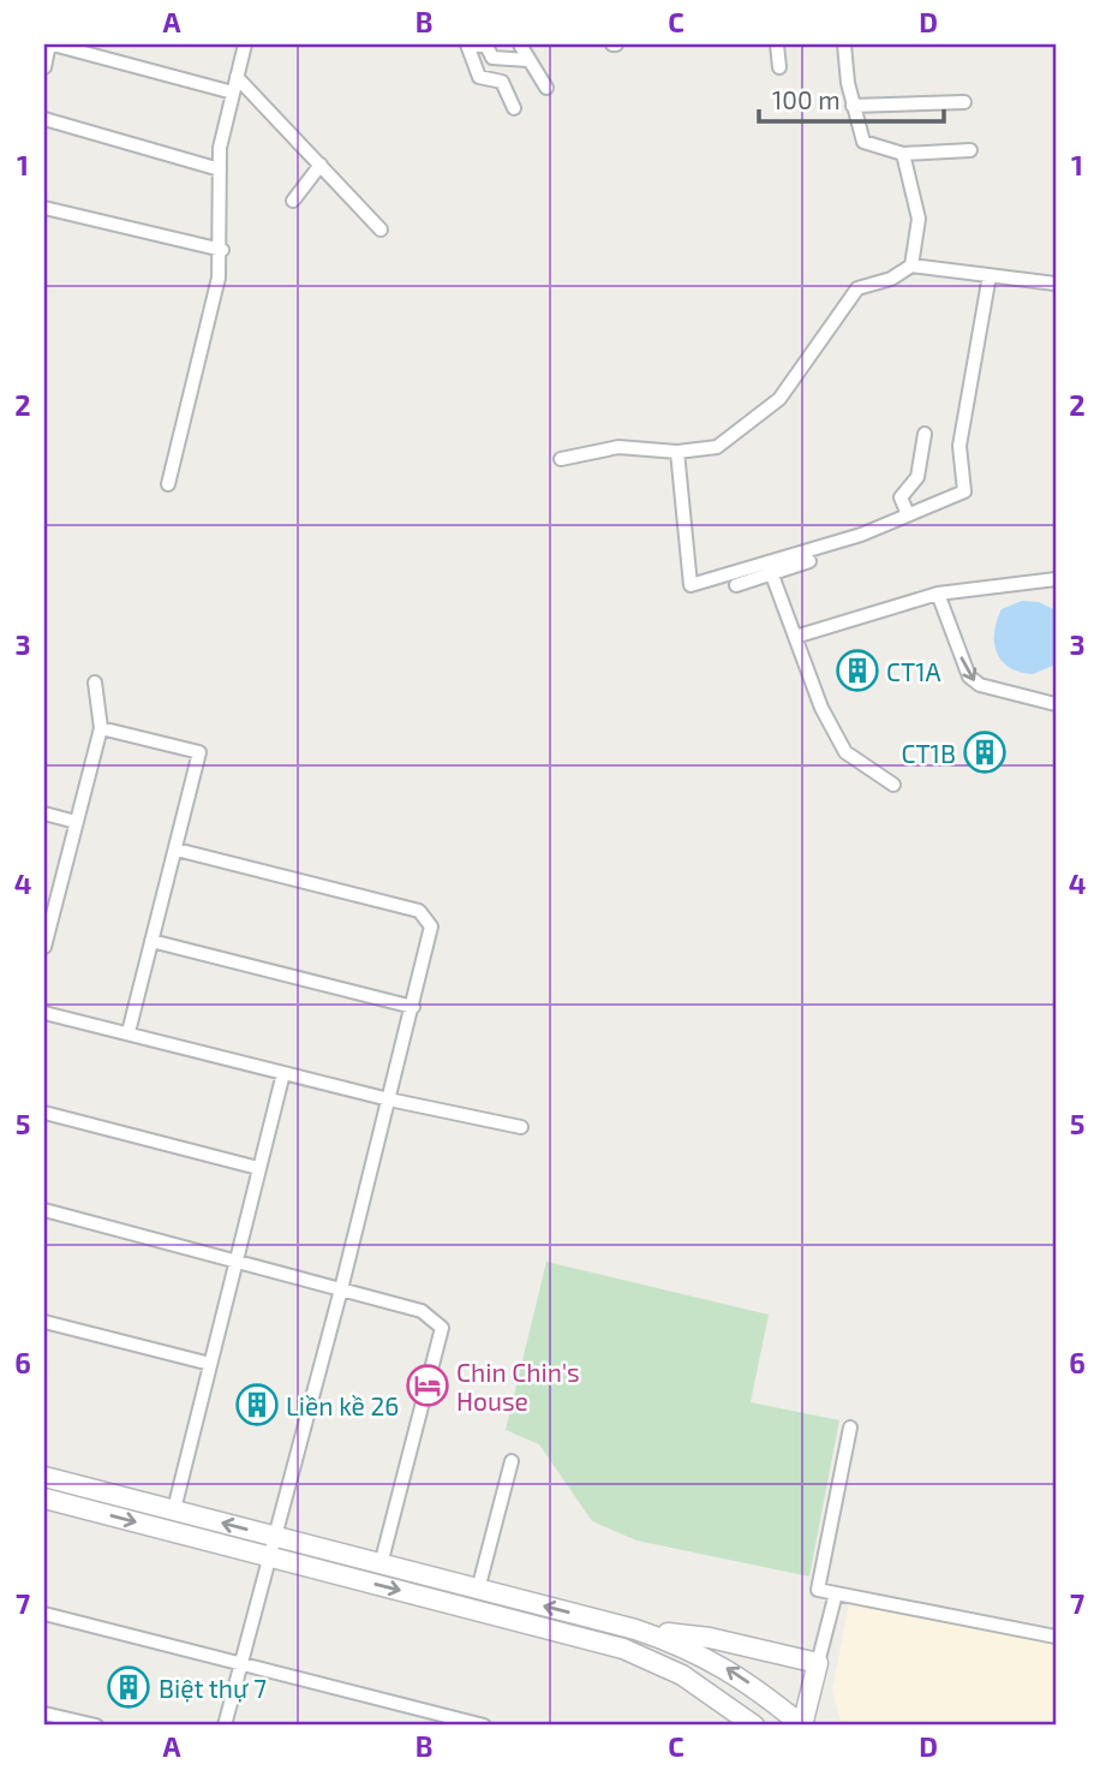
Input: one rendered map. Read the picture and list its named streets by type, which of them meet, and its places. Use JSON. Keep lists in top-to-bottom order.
{
  "places": {
    "building": [
      "CT1A",
      "CT1B",
      "Liền kề 26",
      "Biệt thự 7"
    ],
    "hotel": ["Chin Chin's House"]
  },
  "scale_bar": "100 m",
  "grid": {
    "columns": [
      "A",
      "B",
      "C",
      "D"
    ],
    "rows": [
      "1",
      "2",
      "3",
      "4",
      "5",
      "6",
      "7"
    ]
  }
}
